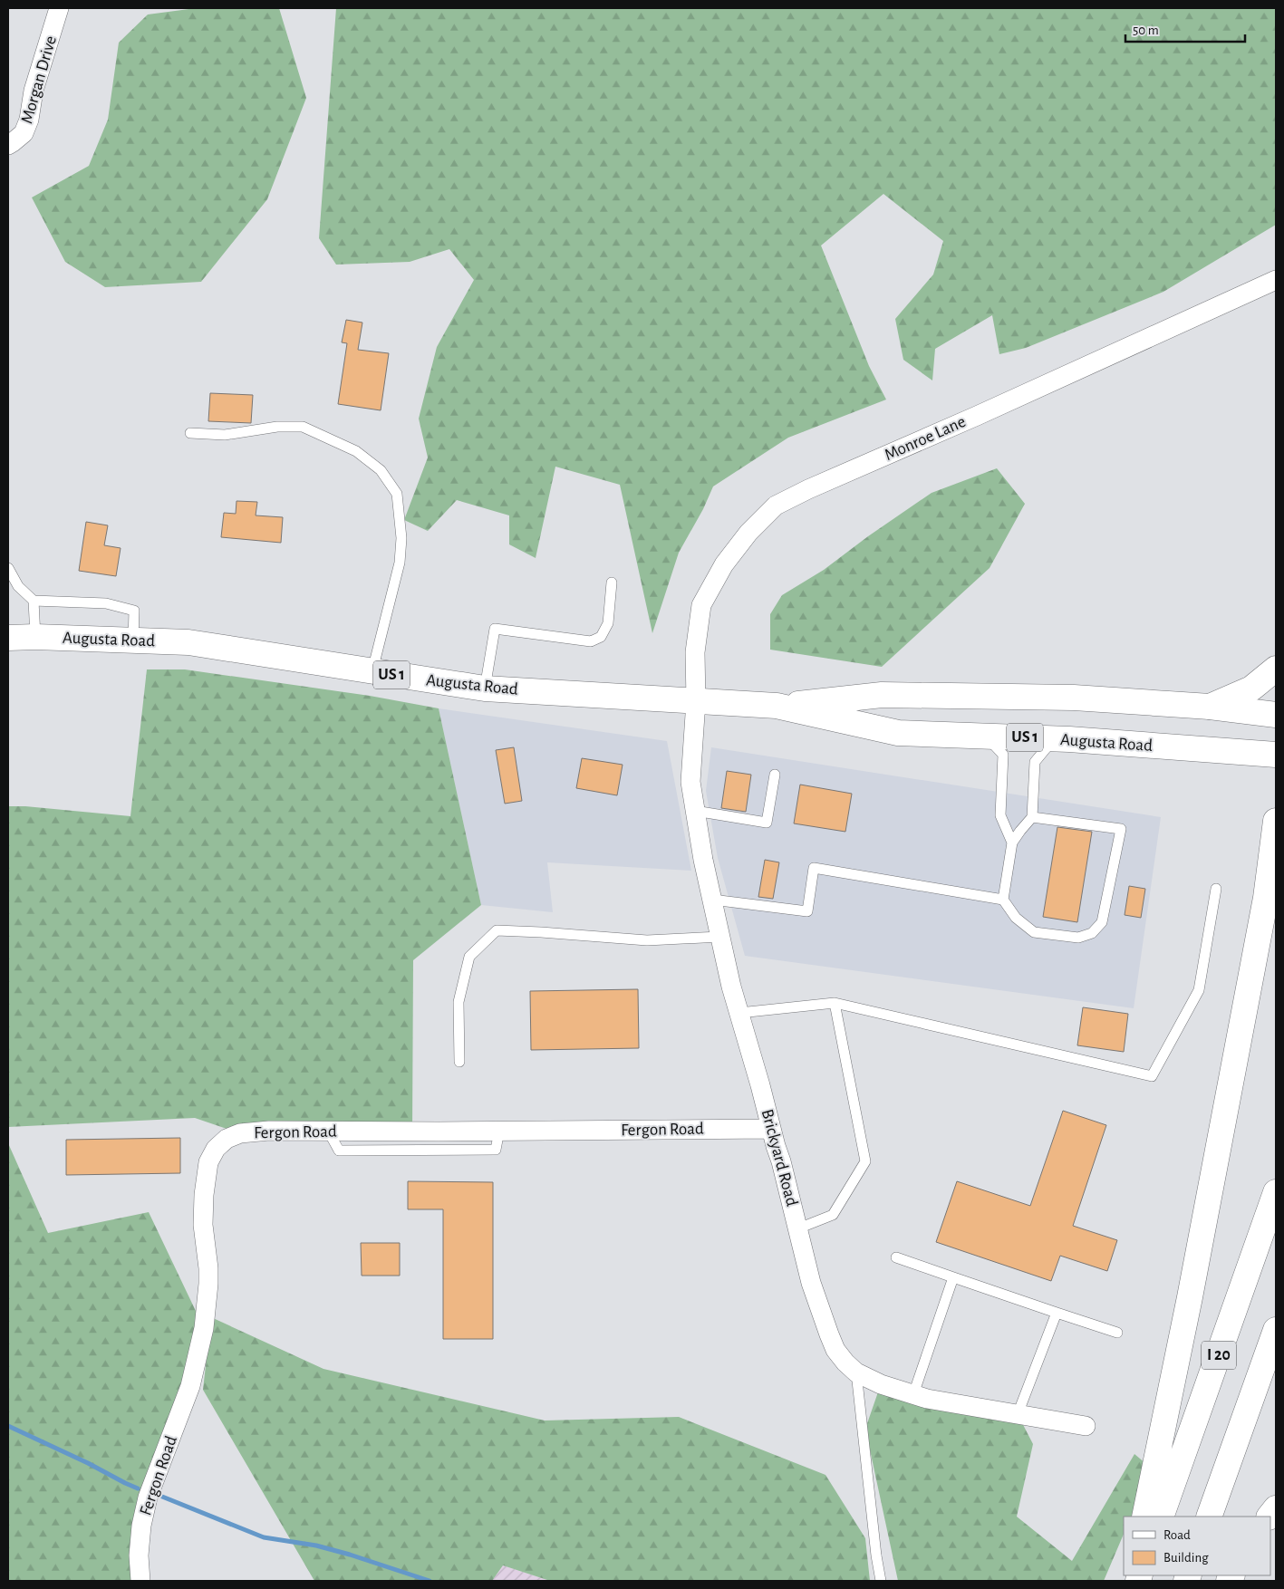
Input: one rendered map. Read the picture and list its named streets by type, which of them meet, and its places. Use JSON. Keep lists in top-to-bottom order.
{
  "streets": {
    "main road": ["Augusta Road", "US 1", "I 20"],
    "street": [
      "Morgan Drive",
      "Monroe Lane",
      "Fergon Road",
      "Brickyard Road"
    ]
  },
  "crossings": [
    ["Monroe Lane", "Augusta Road"],
    ["Monroe Lane", "Brickyard Road"],
    ["Augusta Road", "Brickyard Road"],
    ["Fergon Road", "Brickyard Road"]
  ],
  "legend": ["Road", "Building"],
  "scale_bar": "50 m"
}
